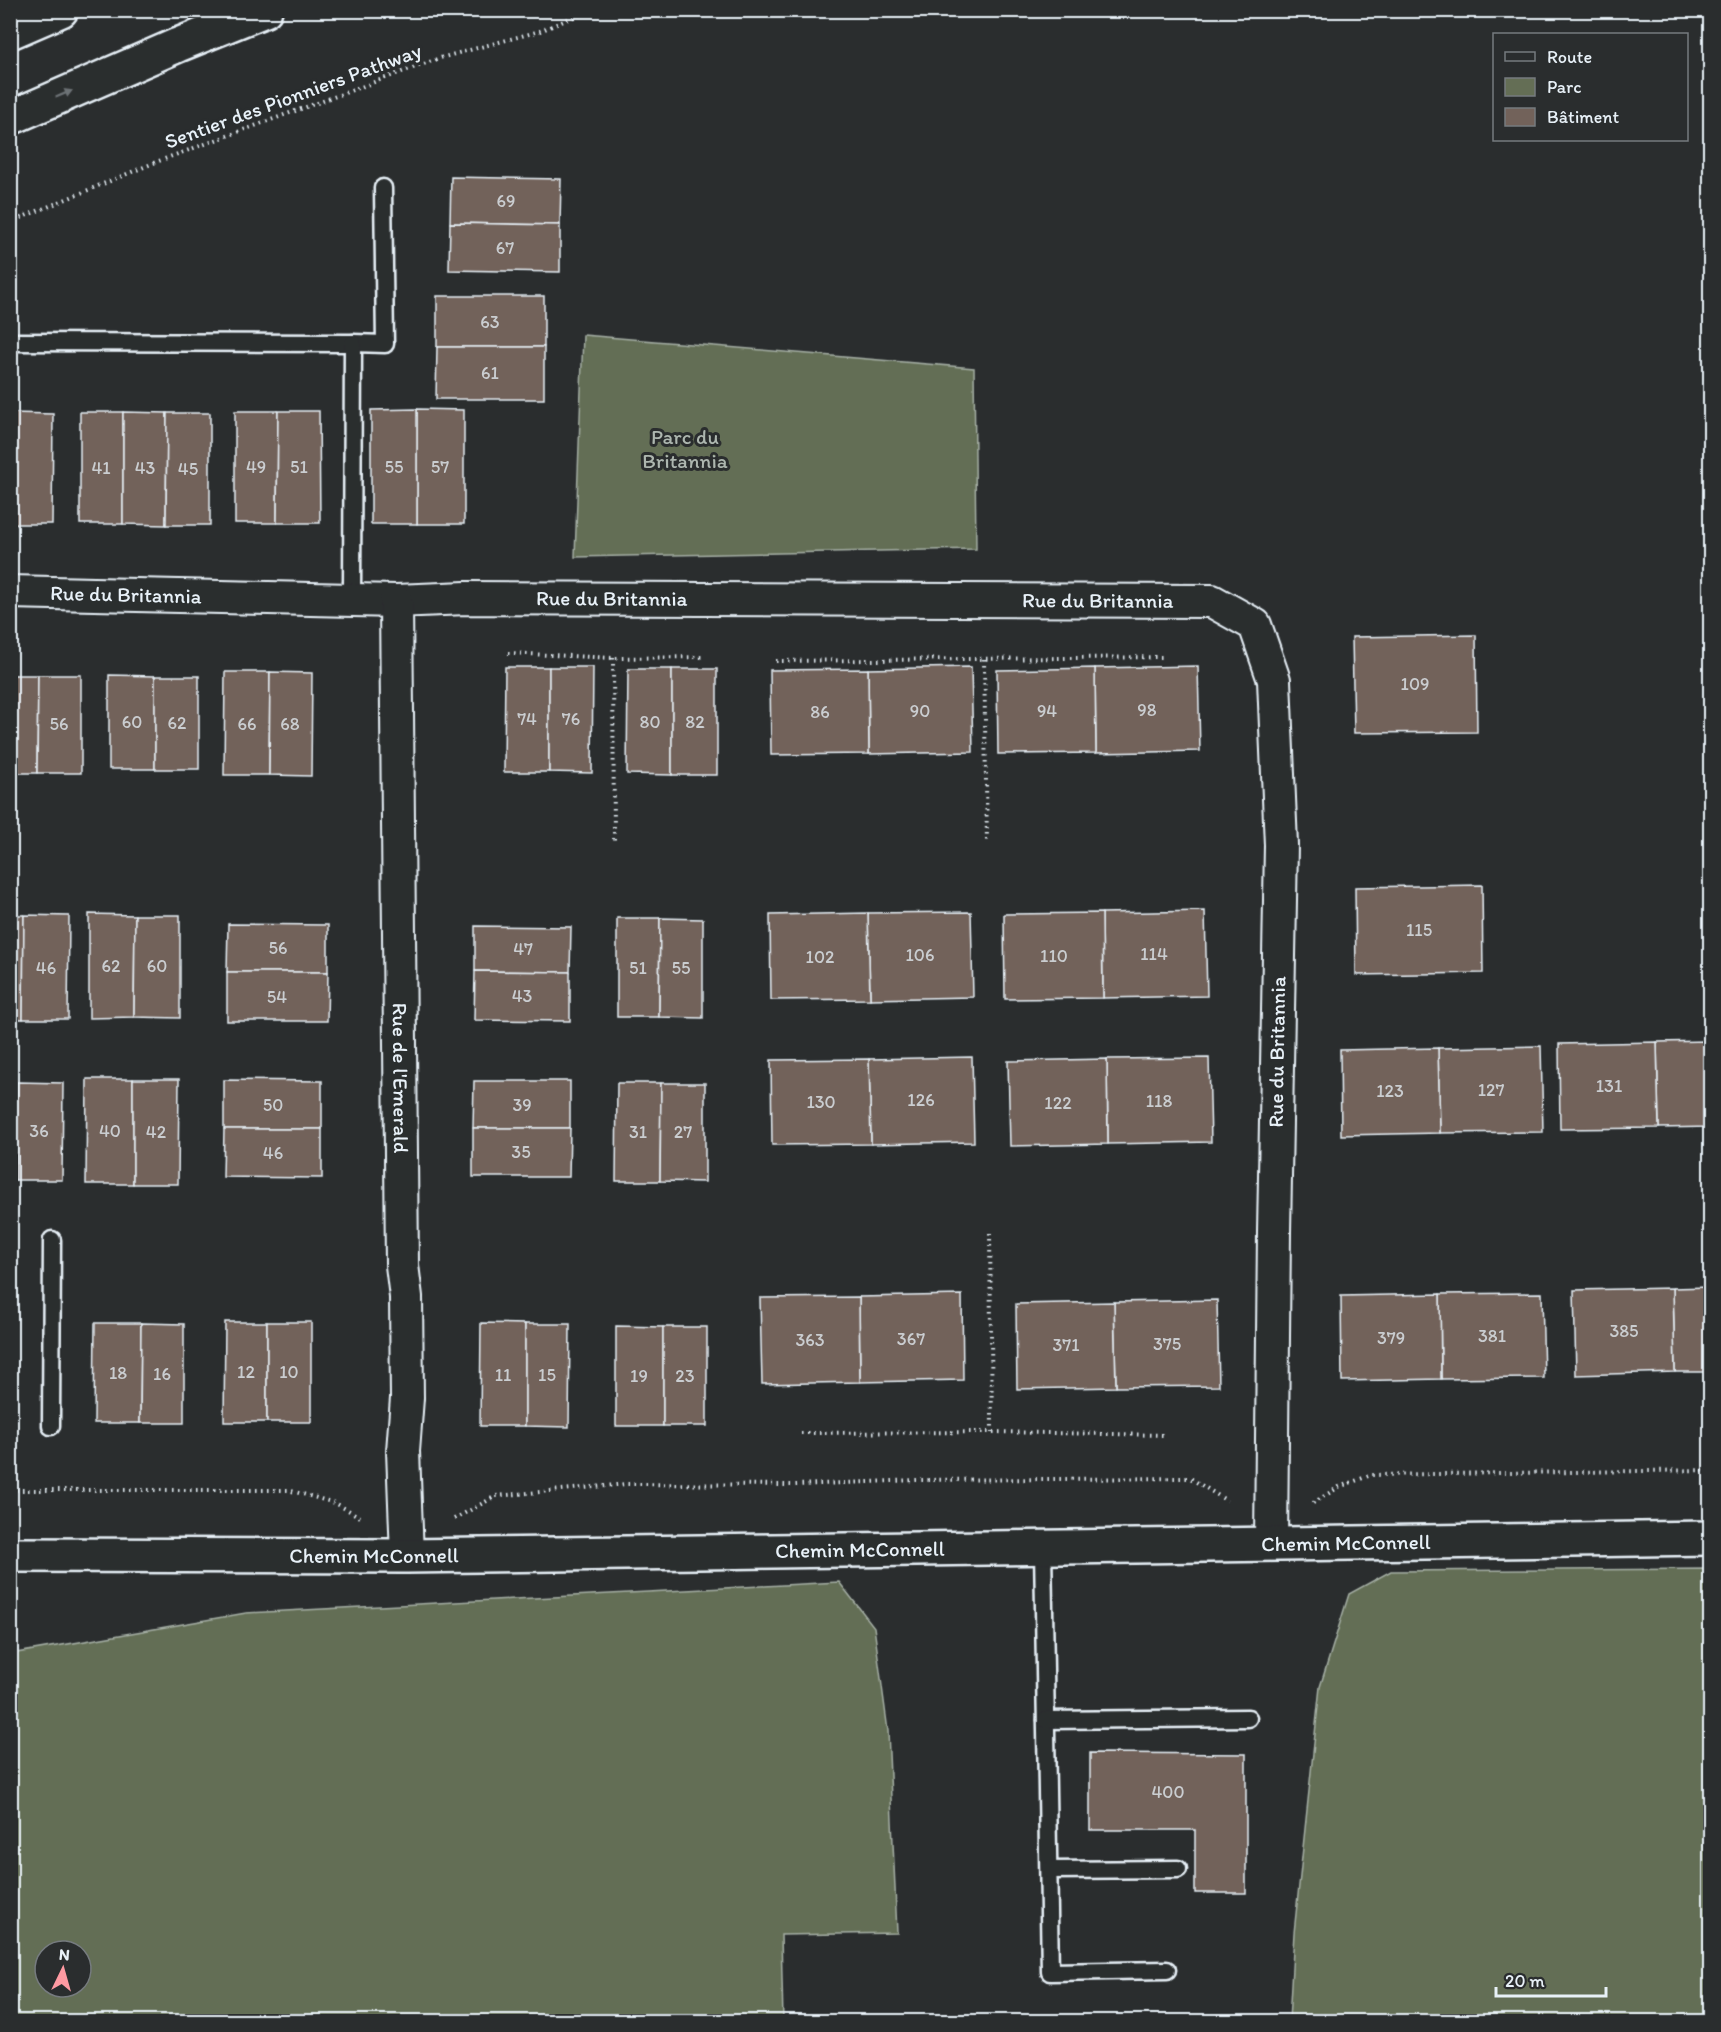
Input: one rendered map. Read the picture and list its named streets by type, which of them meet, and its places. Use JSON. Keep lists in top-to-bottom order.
{
  "streets": {
    "main road": ["Chemin McConnell"],
    "street": ["Rue du Britannia", "Rue de l'Emerald"],
    "path": ["Sentier des Pionniers Pathway"]
  },
  "crossings": [
    ["Rue du Britannia", "Rue de l'Emerald"],
    ["Rue du Britannia", "Chemin McConnell"],
    ["Rue de l'Emerald", "Chemin McConnell"]
  ],
  "parks": ["Parc du Britannia"],
  "house_numbers": [
    "69",
    "67",
    "63",
    "61",
    "49",
    "51",
    "55",
    "57",
    "41",
    "43",
    "45",
    "109",
    "98",
    "90",
    "94",
    "86",
    "74",
    "76",
    "60",
    "80",
    "82",
    "62",
    "56",
    "66",
    "68",
    "115",
    "56",
    "47",
    "114",
    "106",
    "110",
    "102",
    "62",
    "60",
    "46",
    "51",
    "55",
    "43",
    "54",
    "131",
    "127",
    "123",
    "126",
    "118",
    "130",
    "122",
    "50",
    "39",
    "36",
    "40",
    "42",
    "31",
    "27",
    "35",
    "46",
    "385",
    "381",
    "379",
    "367",
    "363",
    "375",
    "371",
    "12",
    "10",
    "18",
    "16",
    "11",
    "15",
    "19",
    "23",
    "400"
  ],
  "legend": ["Route", "Parc", "Bâtiment"],
  "scale_bar": "20 m",
  "north": "top"
}
